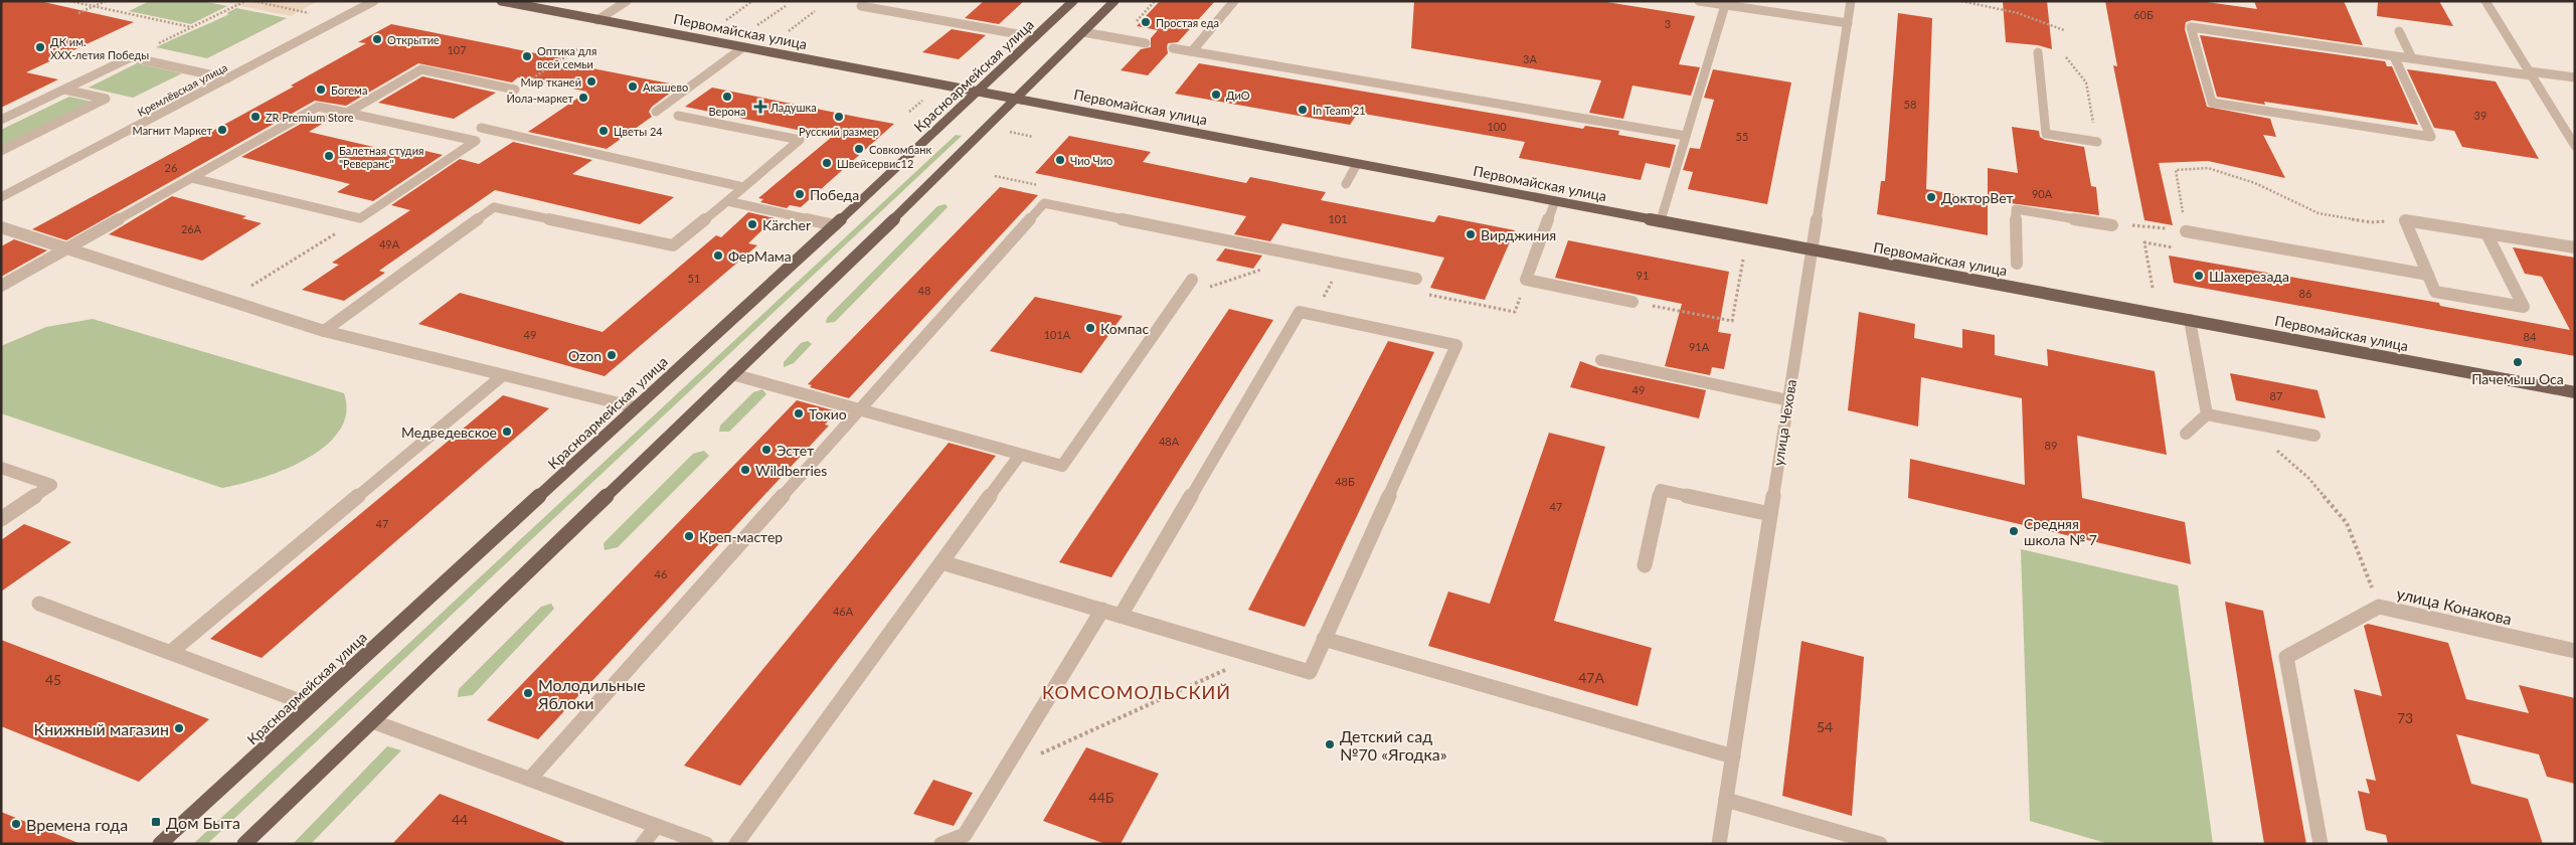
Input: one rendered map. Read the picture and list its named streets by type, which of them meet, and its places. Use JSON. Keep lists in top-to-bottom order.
{
  "streets": {
    "main road": ["Первомайская улица", "Красноармейская улица"],
    "street": ["Кремлёвская улица", "улица Чехова", "улица Конакова"]
  },
  "crossings": [
    ["Первомайская улица", "Красноармейская улица"],
    ["Первомайская улица", "улица Чехова"]
  ],
  "districts": ["КОМСОМОЛЬСКИЙ"],
  "places": {
    "other": [
      "Простая еда",
      "Открытие",
      "ДК им. ХХХ-летия Победы",
      "Оптика для всей семьи",
      "Мир тканей",
      "Акашево",
      "Богема",
      "ДиО",
      "Верона",
      "Йола-маркет",
      "In Team 21",
      "ZR Premium Store",
      "Русский размер",
      "Магнит Маркет",
      "Цветы 24",
      "Совкомбанк",
      "Балетная студия \"Реверанс\"",
      "Чио Чио",
      "Швейсервис12",
      "Победа",
      "ДокторВет",
      "Kärcher",
      "Вирджиния",
      "ФерМама",
      "Шахерезада",
      "Компас",
      "Ozon",
      "Пачемыш Оса",
      "Токио",
      "Медведевское",
      "Эстет",
      "Wildberries",
      "Средняя школа № 7",
      "Креп-мастер",
      "Молодильные Яблоки",
      "Книжный магазин",
      "Детский сад №70 «Ягодка»",
      "Времена года"
    ],
    "health": ["Ладушка"],
    "transit": ["Дом Быта"]
  },
  "house_numbers": [
    "60Б",
    "3",
    "107",
    "3А",
    "58",
    "39",
    "100",
    "55",
    "26",
    "90А",
    "101",
    "26А",
    "49А",
    "91",
    "51",
    "48",
    "86",
    "49",
    "101А",
    "84",
    "91А",
    "49",
    "87",
    "48А",
    "89",
    "48Б",
    "47",
    "47",
    "46",
    "46А",
    "47А",
    "45",
    "73",
    "54",
    "44Б",
    "44"
  ]
}
